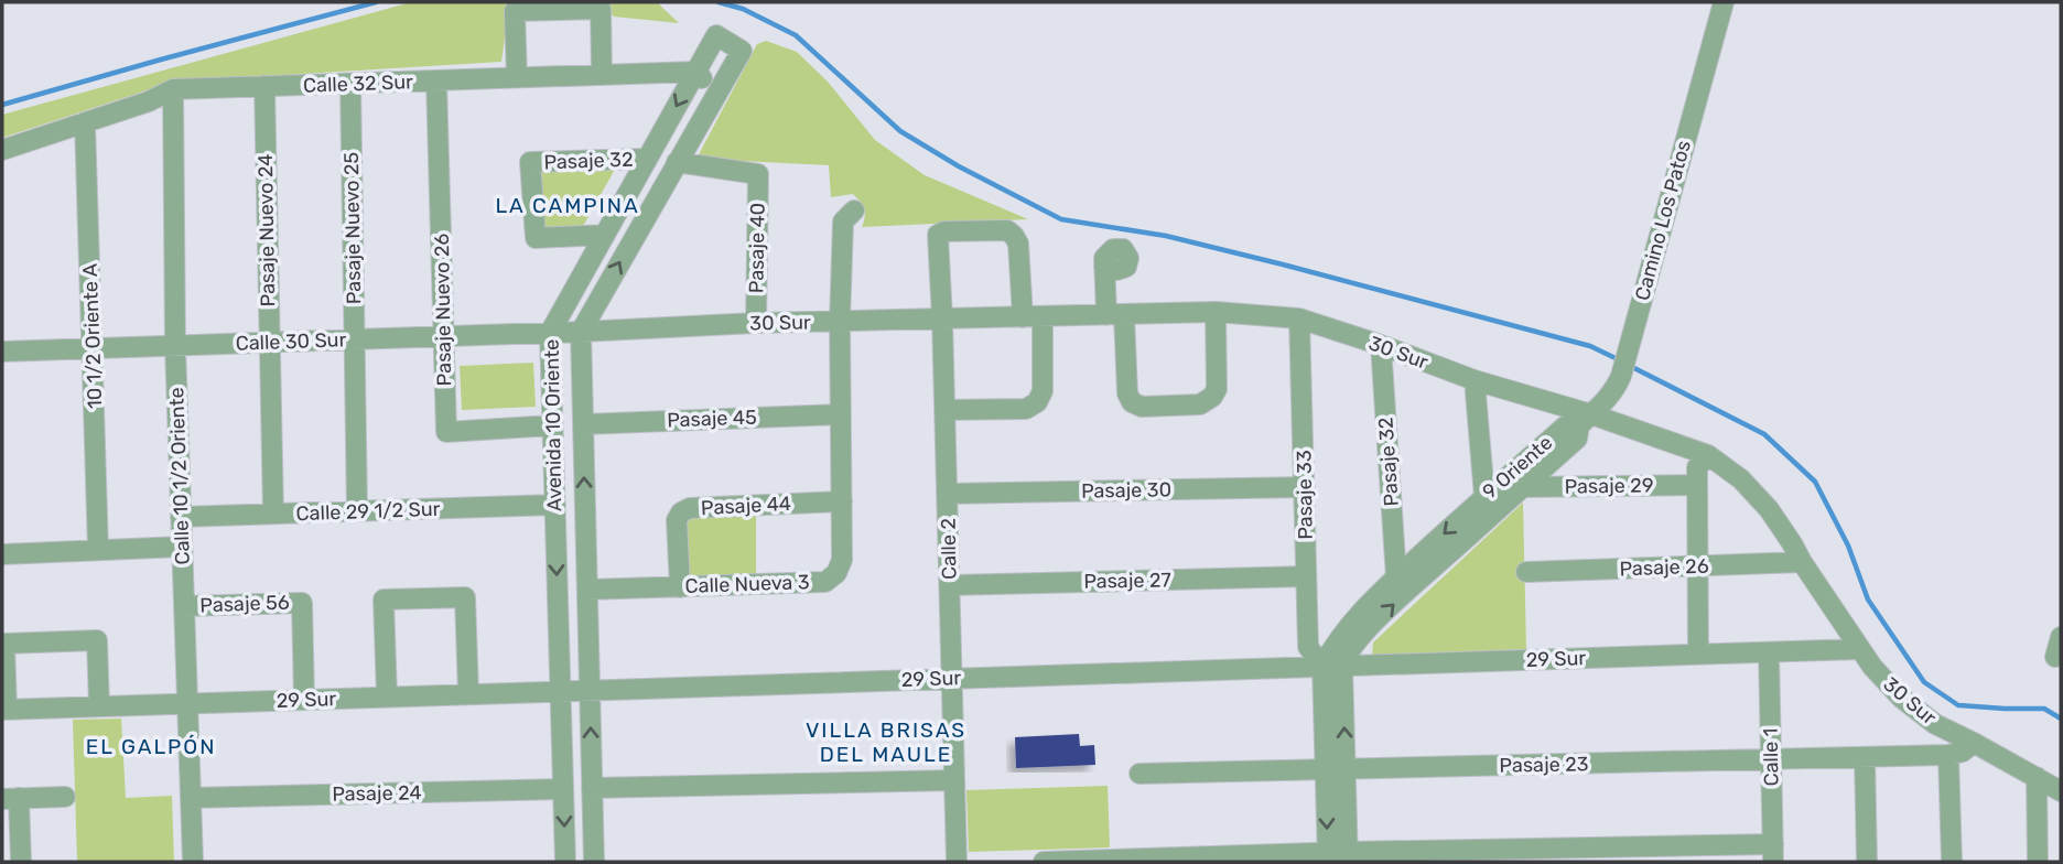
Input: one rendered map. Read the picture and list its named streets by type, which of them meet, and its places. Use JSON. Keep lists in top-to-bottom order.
{
  "streets": {
    "street": [
      "Calle 32 Sur",
      "Pasaje 32",
      "Camino Los Patos",
      "Pasaje Nuevo 25",
      "Pasaje Nuevo 24",
      "Pasaje 40",
      "Pasaje Nuevo 26",
      "30 Sur",
      "10 1/2 Oriente A",
      "Calle 30 Sur",
      "Pasaje 45",
      "Avenida 10 Oriente",
      "9 Oriente",
      "Calle 10 1/2 Oriente",
      "Pasaje 29",
      "Pasaje 30",
      "Pasaje 33",
      "Pasaje 44",
      "Calle 29 1/2 Sur",
      "Calle 2",
      "Pasaje 26",
      "Pasaje 27",
      "Calle Nueva 3",
      "Pasaje 56",
      "29 Sur",
      "Calle 1",
      "Pasaje 23",
      "Pasaje 24"
    ]
  },
  "crossings": [
    ["Calle 32 Sur", "Pasaje Nuevo 25"],
    ["Calle 32 Sur", "Pasaje Nuevo 24"],
    ["Calle 32 Sur", "Pasaje Nuevo 26"],
    ["Calle 32 Sur", "10 1/2 Oriente A"],
    ["Calle 32 Sur", "Avenida 10 Oriente"],
    ["Calle 32 Sur", "Calle 10 1/2 Oriente"],
    ["Pasaje 32", "30 Sur"],
    ["Pasaje 32", "Avenida 10 Oriente"],
    ["Pasaje 32", "9 Oriente"],
    ["Camino Los Patos", "30 Sur"],
    ["Camino Los Patos", "9 Oriente"],
    ["Pasaje Nuevo 25", "Calle 30 Sur"],
    ["Pasaje Nuevo 25", "Calle 29 1/2 Sur"],
    ["Pasaje Nuevo 24", "Calle 30 Sur"],
    ["Pasaje Nuevo 24", "Calle 29 1/2 Sur"],
    ["Pasaje 40", "30 Sur"],
    ["Pasaje 40", "Avenida 10 Oriente"],
    ["Pasaje Nuevo 26", "Calle 30 Sur"],
    ["Pasaje Nuevo 26", "Avenida 10 Oriente"],
    ["30 Sur", "Calle 30 Sur"],
    ["30 Sur", "Avenida 10 Oriente"],
    ["30 Sur", "9 Oriente"],
    ["30 Sur", "Pasaje 33"],
    ["30 Sur", "Calle 2"],
    ["30 Sur", "Pasaje 26"],
    ["30 Sur", "Calle Nueva 3"],
    ["30 Sur", "29 Sur"],
    ["10 1/2 Oriente A", "Calle 30 Sur"],
    ["Calle 30 Sur", "Avenida 10 Oriente"],
    ["Calle 30 Sur", "Calle 10 1/2 Oriente"],
    ["Pasaje 45", "Avenida 10 Oriente"],
    ["Pasaje 45", "Calle Nueva 3"],
    ["Avenida 10 Oriente", "Calle 29 1/2 Sur"],
    ["Avenida 10 Oriente", "Calle Nueva 3"],
    ["Avenida 10 Oriente", "29 Sur"],
    ["Avenida 10 Oriente", "Pasaje 24"],
    ["9 Oriente", "Pasaje 29"],
    ["9 Oriente", "Pasaje 33"],
    ["9 Oriente", "29 Sur"],
    ["Calle 10 1/2 Oriente", "Calle 29 1/2 Sur"],
    ["Calle 10 1/2 Oriente", "Pasaje 56"],
    ["Calle 10 1/2 Oriente", "29 Sur"],
    ["Calle 10 1/2 Oriente", "Pasaje 24"],
    ["Pasaje 30", "Pasaje 33"],
    ["Pasaje 30", "Calle 2"],
    ["Pasaje 33", "Pasaje 27"],
    ["Pasaje 33", "29 Sur"],
    ["Pasaje 44", "Calle Nueva 3"],
    ["Calle 2", "Pasaje 27"],
    ["Calle 2", "29 Sur"],
    ["Pasaje 56", "29 Sur"],
    ["29 Sur", "Calle 1"],
    ["Calle 1", "Pasaje 23"]
  ],
  "districts": ["LA CAMPINA", "VILLA BRISAS DEL MAULE", "EL GALPÓN"]
}
